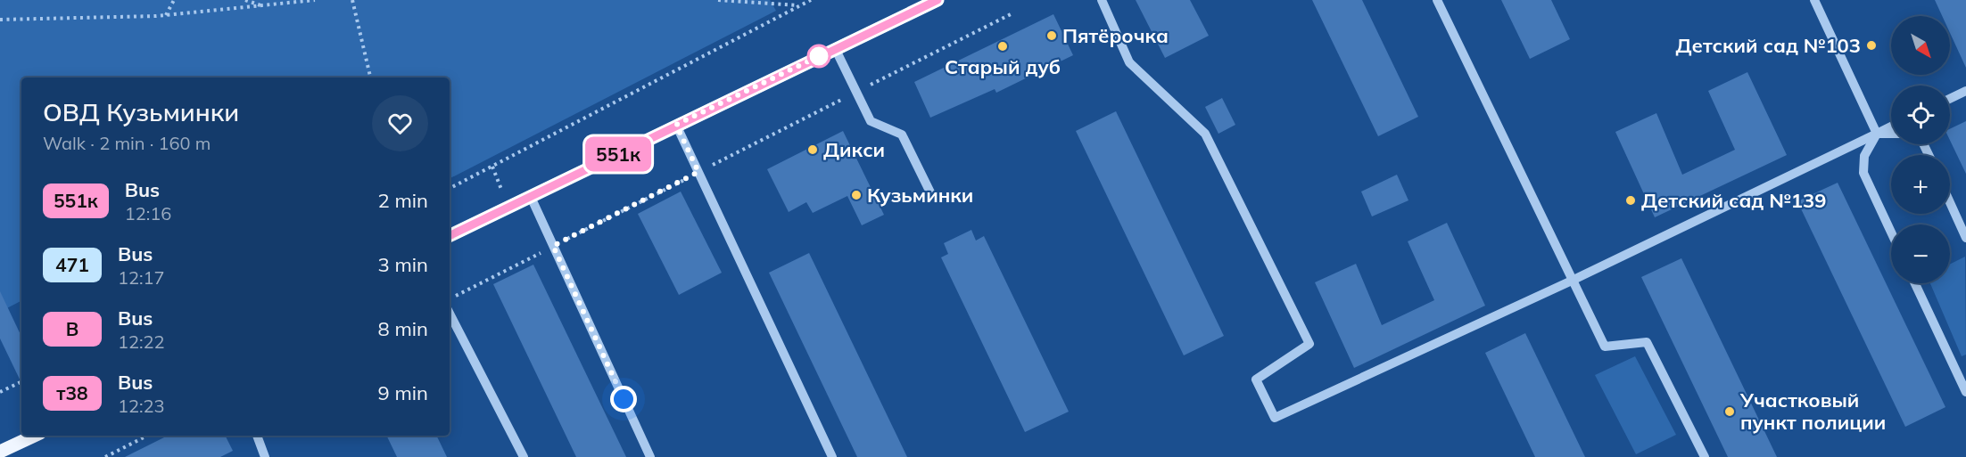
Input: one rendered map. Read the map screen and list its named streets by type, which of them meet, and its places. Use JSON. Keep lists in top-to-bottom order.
{
  "places": [
    "Пятёрочка",
    "Детский сад №103",
    "Старый дуб",
    "Дикси",
    "Кузьминки",
    "Детский сад №139",
    "Участковый пункт полиции"
  ],
  "lines": ["bus line 551к"],
  "north": "bottom right",
  "page": {
    "on_map": "551к",
    "map_buttons": ["+", "−"],
    "heading": ["ОВД Кузьминки", "Walk · 2 min · 160 m"],
    "list": [
      {
        "mark": "551к",
        "name": "Bus",
        "note": "12:16",
        "value": "2 min"
      },
      {
        "mark": "471",
        "name": "Bus",
        "note": "12:17",
        "value": "3 min"
      },
      {
        "mark": "В",
        "name": "Bus",
        "note": "12:22",
        "value": "8 min"
      },
      {
        "mark": "т38",
        "name": "Bus",
        "note": "12:23",
        "value": "9 min"
      }
    ]
  }
}
